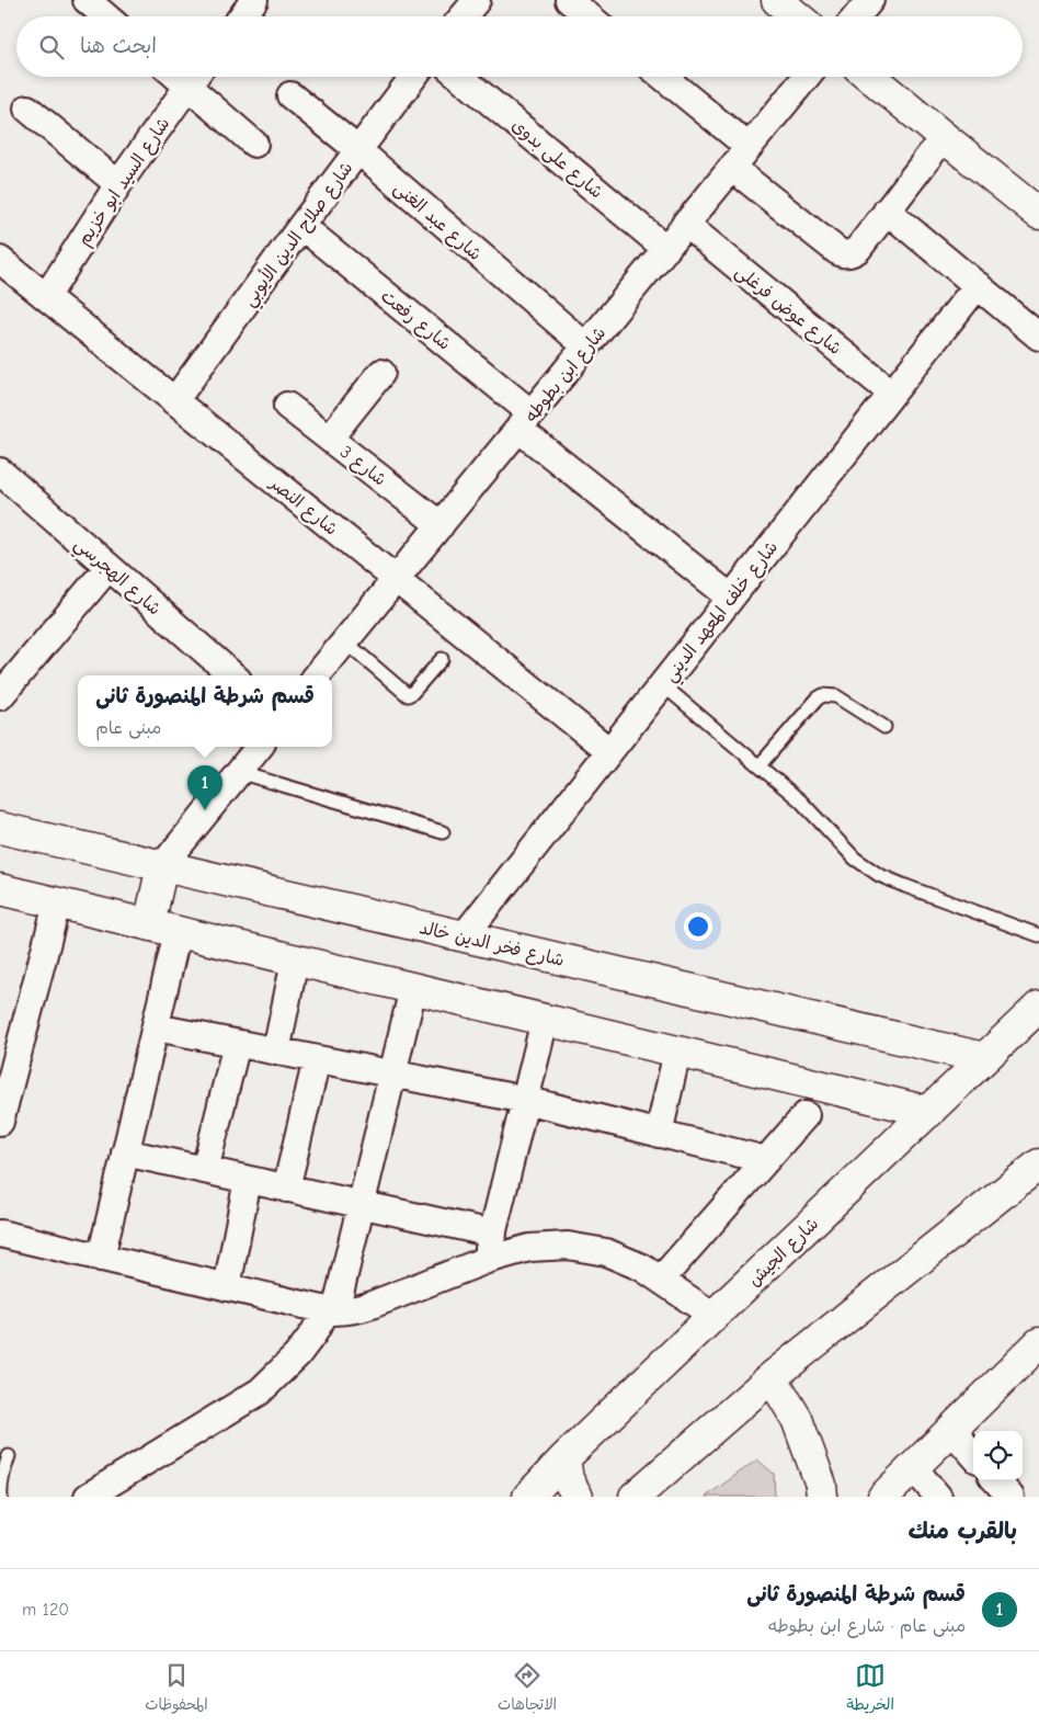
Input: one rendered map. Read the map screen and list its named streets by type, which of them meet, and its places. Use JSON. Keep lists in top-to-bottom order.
{
  "streets": {
    "main road": ["شارع فخر الدين خالد", "شارع الجيش"],
    "street": [
      "شارع على بدوى",
      "شارع السيد ابو خزيم",
      "شارع عبد الغنى",
      "شارع صلاح الدين الأيوبي",
      "شارع عوض فرغلى",
      "شارع رفعت",
      "شارع ابن بطوطه",
      "شارع 3",
      "شارع النصر",
      "شارع الهجرسي",
      "شارع خلف المعهد الديني"
    ]
  },
  "crossings": [
    ["شارع على بدوى", "شارع ابن بطوطه"],
    ["شارع السيد ابو خزيم", "شارع النصر"],
    ["شارع عبد الغنى", "شارع صلاح الدين الأيوبي"],
    ["شارع عبد الغنى", "شارع ابن بطوطه"],
    ["شارع صلاح الدين الأيوبي", "شارع رفعت"],
    ["شارع صلاح الدين الأيوبي", "شارع النصر"],
    ["شارع عوض فرغلى", "شارع ابن بطوطه"],
    ["شارع عوض فرغلى", "شارع خلف المعهد الديني"],
    ["شارع رفعت", "شارع ابن بطوطه"],
    ["شارع رفعت", "شارع خلف المعهد الديني"],
    ["شارع ابن بطوطه", "شارع 3"],
    ["شارع ابن بطوطه", "شارع النصر"],
    ["شارع النصر", "شارع خلف المعهد الديني"],
    ["شارع خلف المعهد الديني", "شارع فخر الدين خالد"],
    ["شارع فخر الدين خالد", "شارع الجيش"]
  ],
  "page": {
    "search": "ابحث هنا",
    "popup": ["قسم شرطة المنصورة ثانى", "مبنى عام"],
    "pins": "1",
    "heading": "بالقرب منك",
    "list": [
      {
        "mark": "1",
        "name": "قسم شرطة المنصورة ثانى",
        "note": "مبنى عام · شارع ابن بطوطه",
        "value": "120 m"
      }
    ],
    "nav": ["الخريطة", "الاتجاهات", "المحفوظات"]
  }
}
